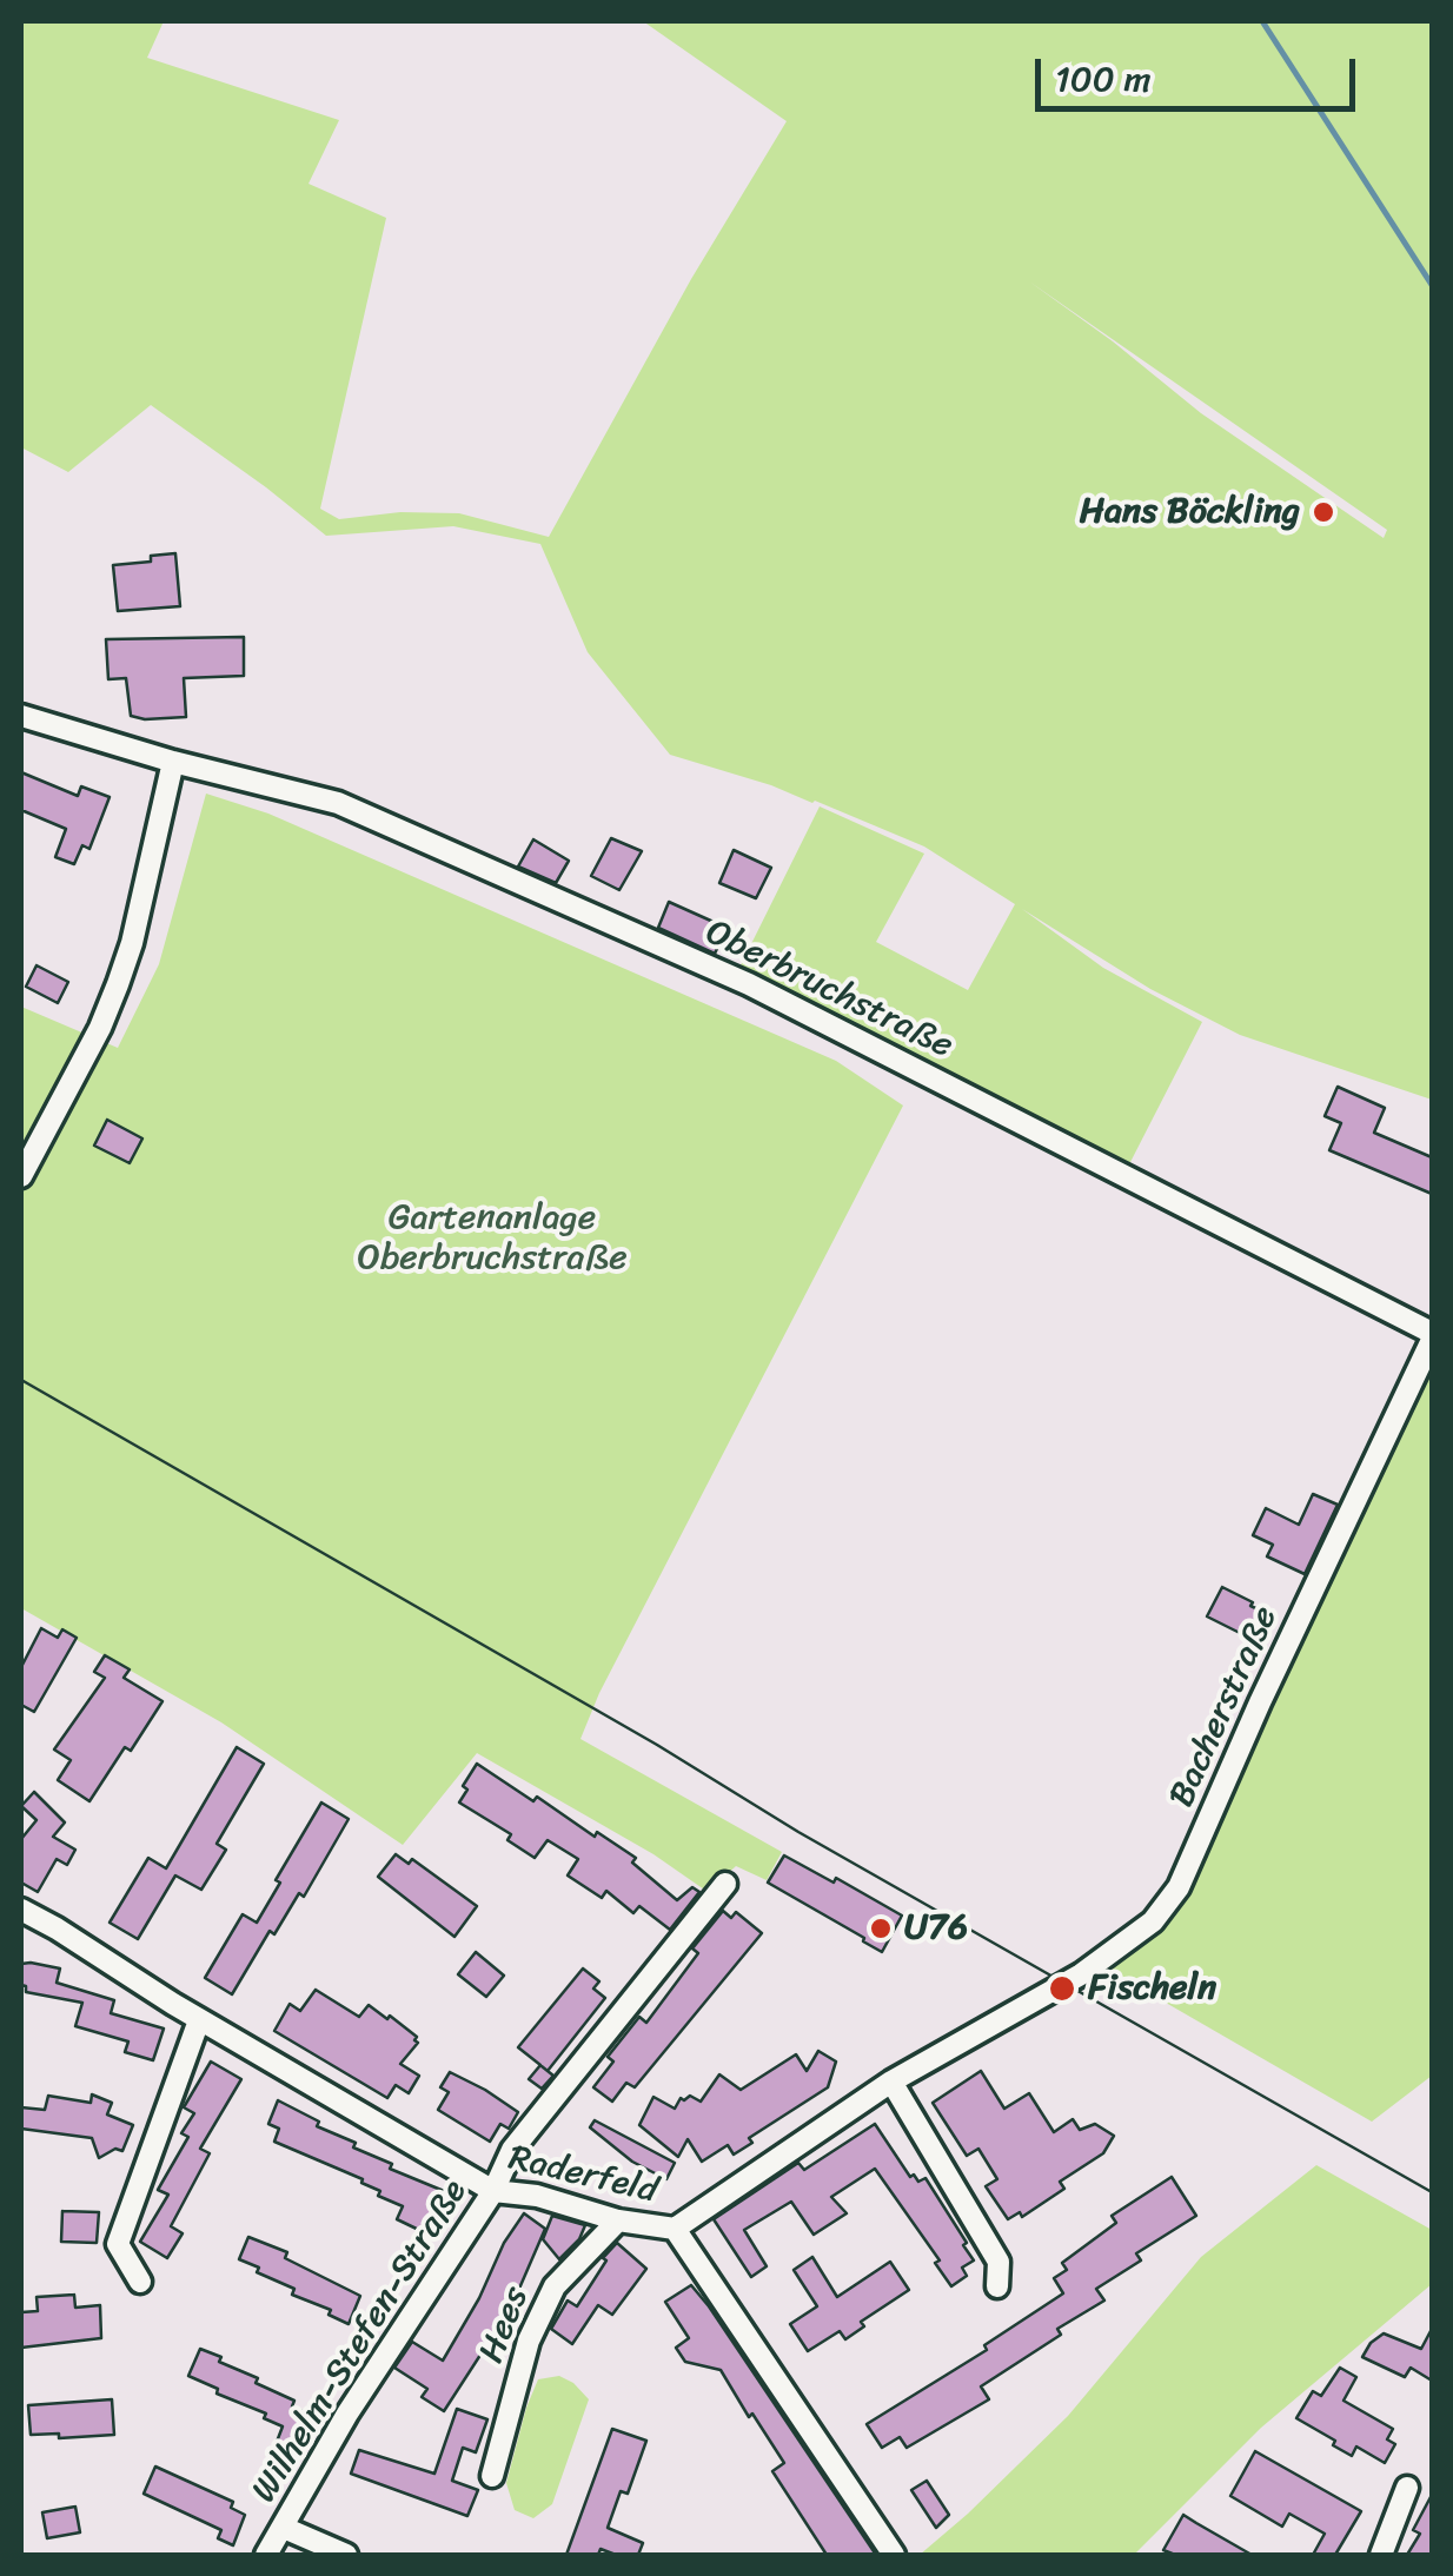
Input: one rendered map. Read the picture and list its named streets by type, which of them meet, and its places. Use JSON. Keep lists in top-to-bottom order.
{
  "streets": {
    "street": [
      "Oberbruchstraße",
      "Bacherstraße",
      "Raderfeld",
      "Hees",
      "Wilhelm-Stefen-Straße"
    ]
  },
  "crossings": [
    ["Oberbruchstraße", "Bacherstraße"],
    ["Raderfeld", "Hees"],
    ["Raderfeld", "Wilhelm-Stefen-Straße"]
  ],
  "parks": ["Gartenanlage Oberbruchstraße"],
  "places": ["Hans Böckling", "U76", "Fischeln"],
  "scale_bar": "100 m"
}
